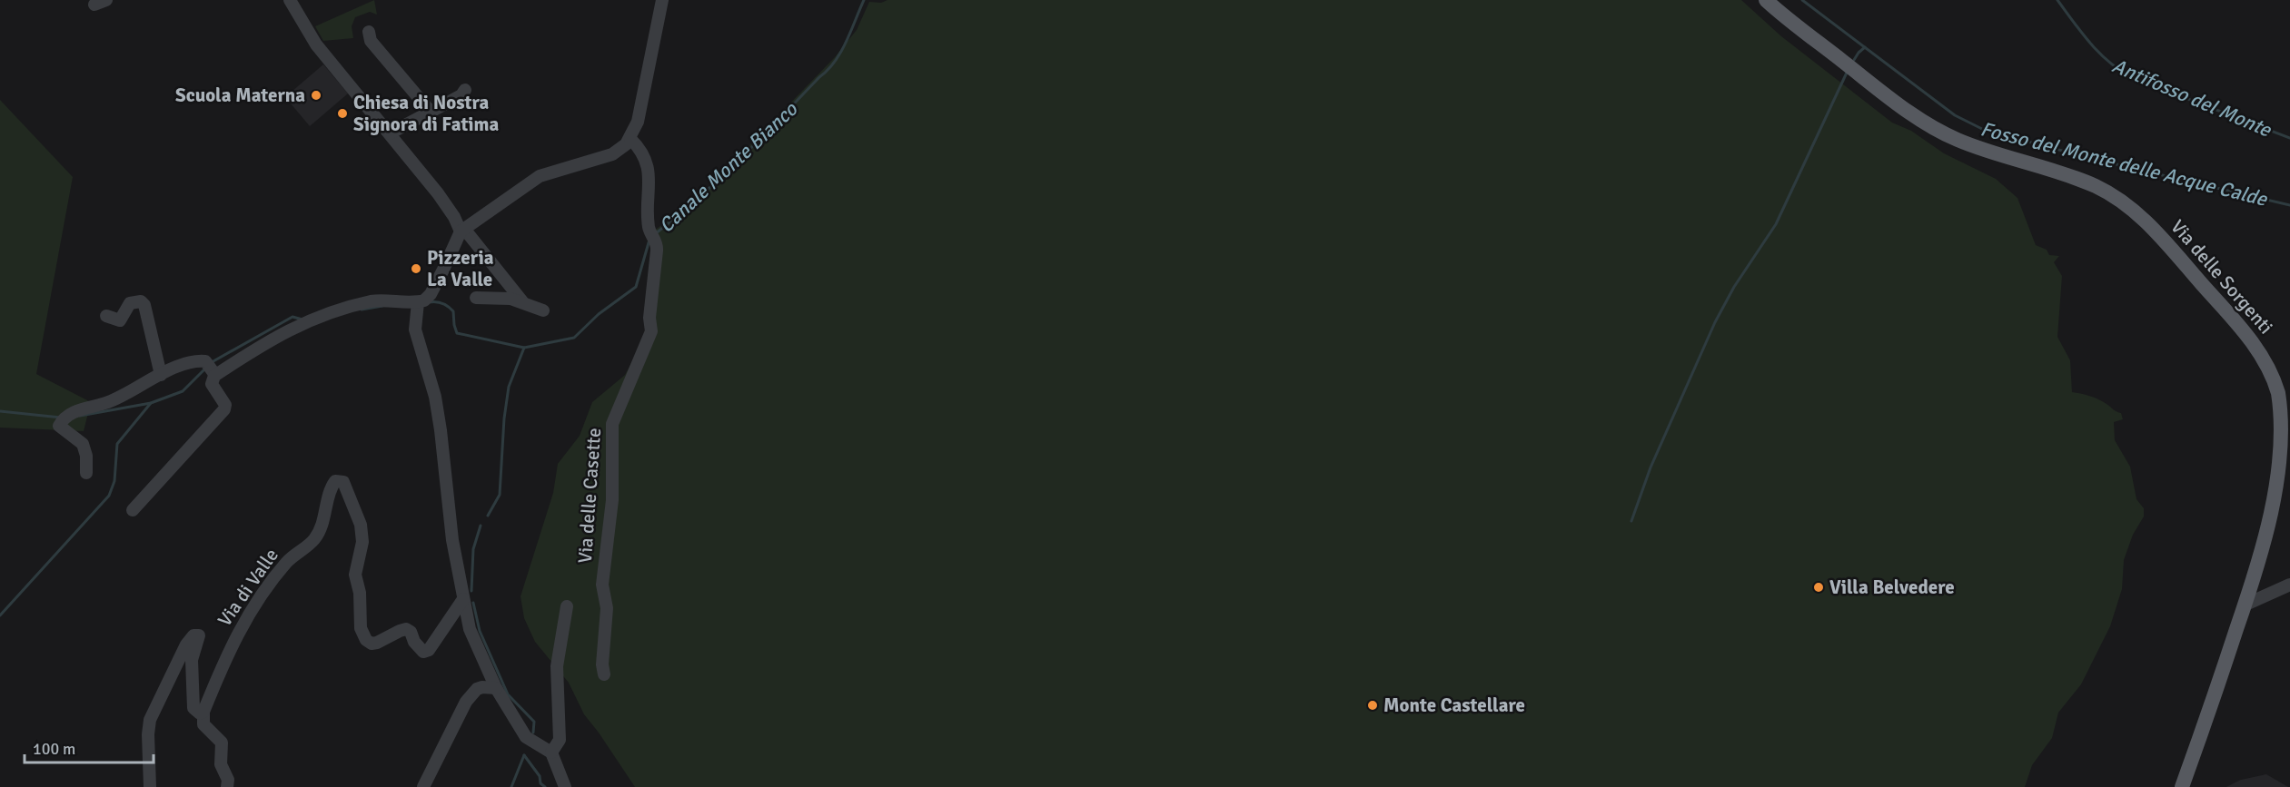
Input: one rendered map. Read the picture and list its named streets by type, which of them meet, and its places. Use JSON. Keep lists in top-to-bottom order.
{
  "streets": {
    "main road": ["Via delle Sorgenti"],
    "street": ["Via delle Casette", "Via di Valle"]
  },
  "water": ["Antifosso del Monte", "Fosso del Monte delle Acque Calde", "Canale Monte Bianco"],
  "places": [
    "Scuola Materna",
    "Chiesa di Nostra Signora di Fatima",
    "Pizzeria La Valle",
    "Villa Belvedere",
    "Monte Castellare"
  ],
  "scale_bar": "100 m"
}
